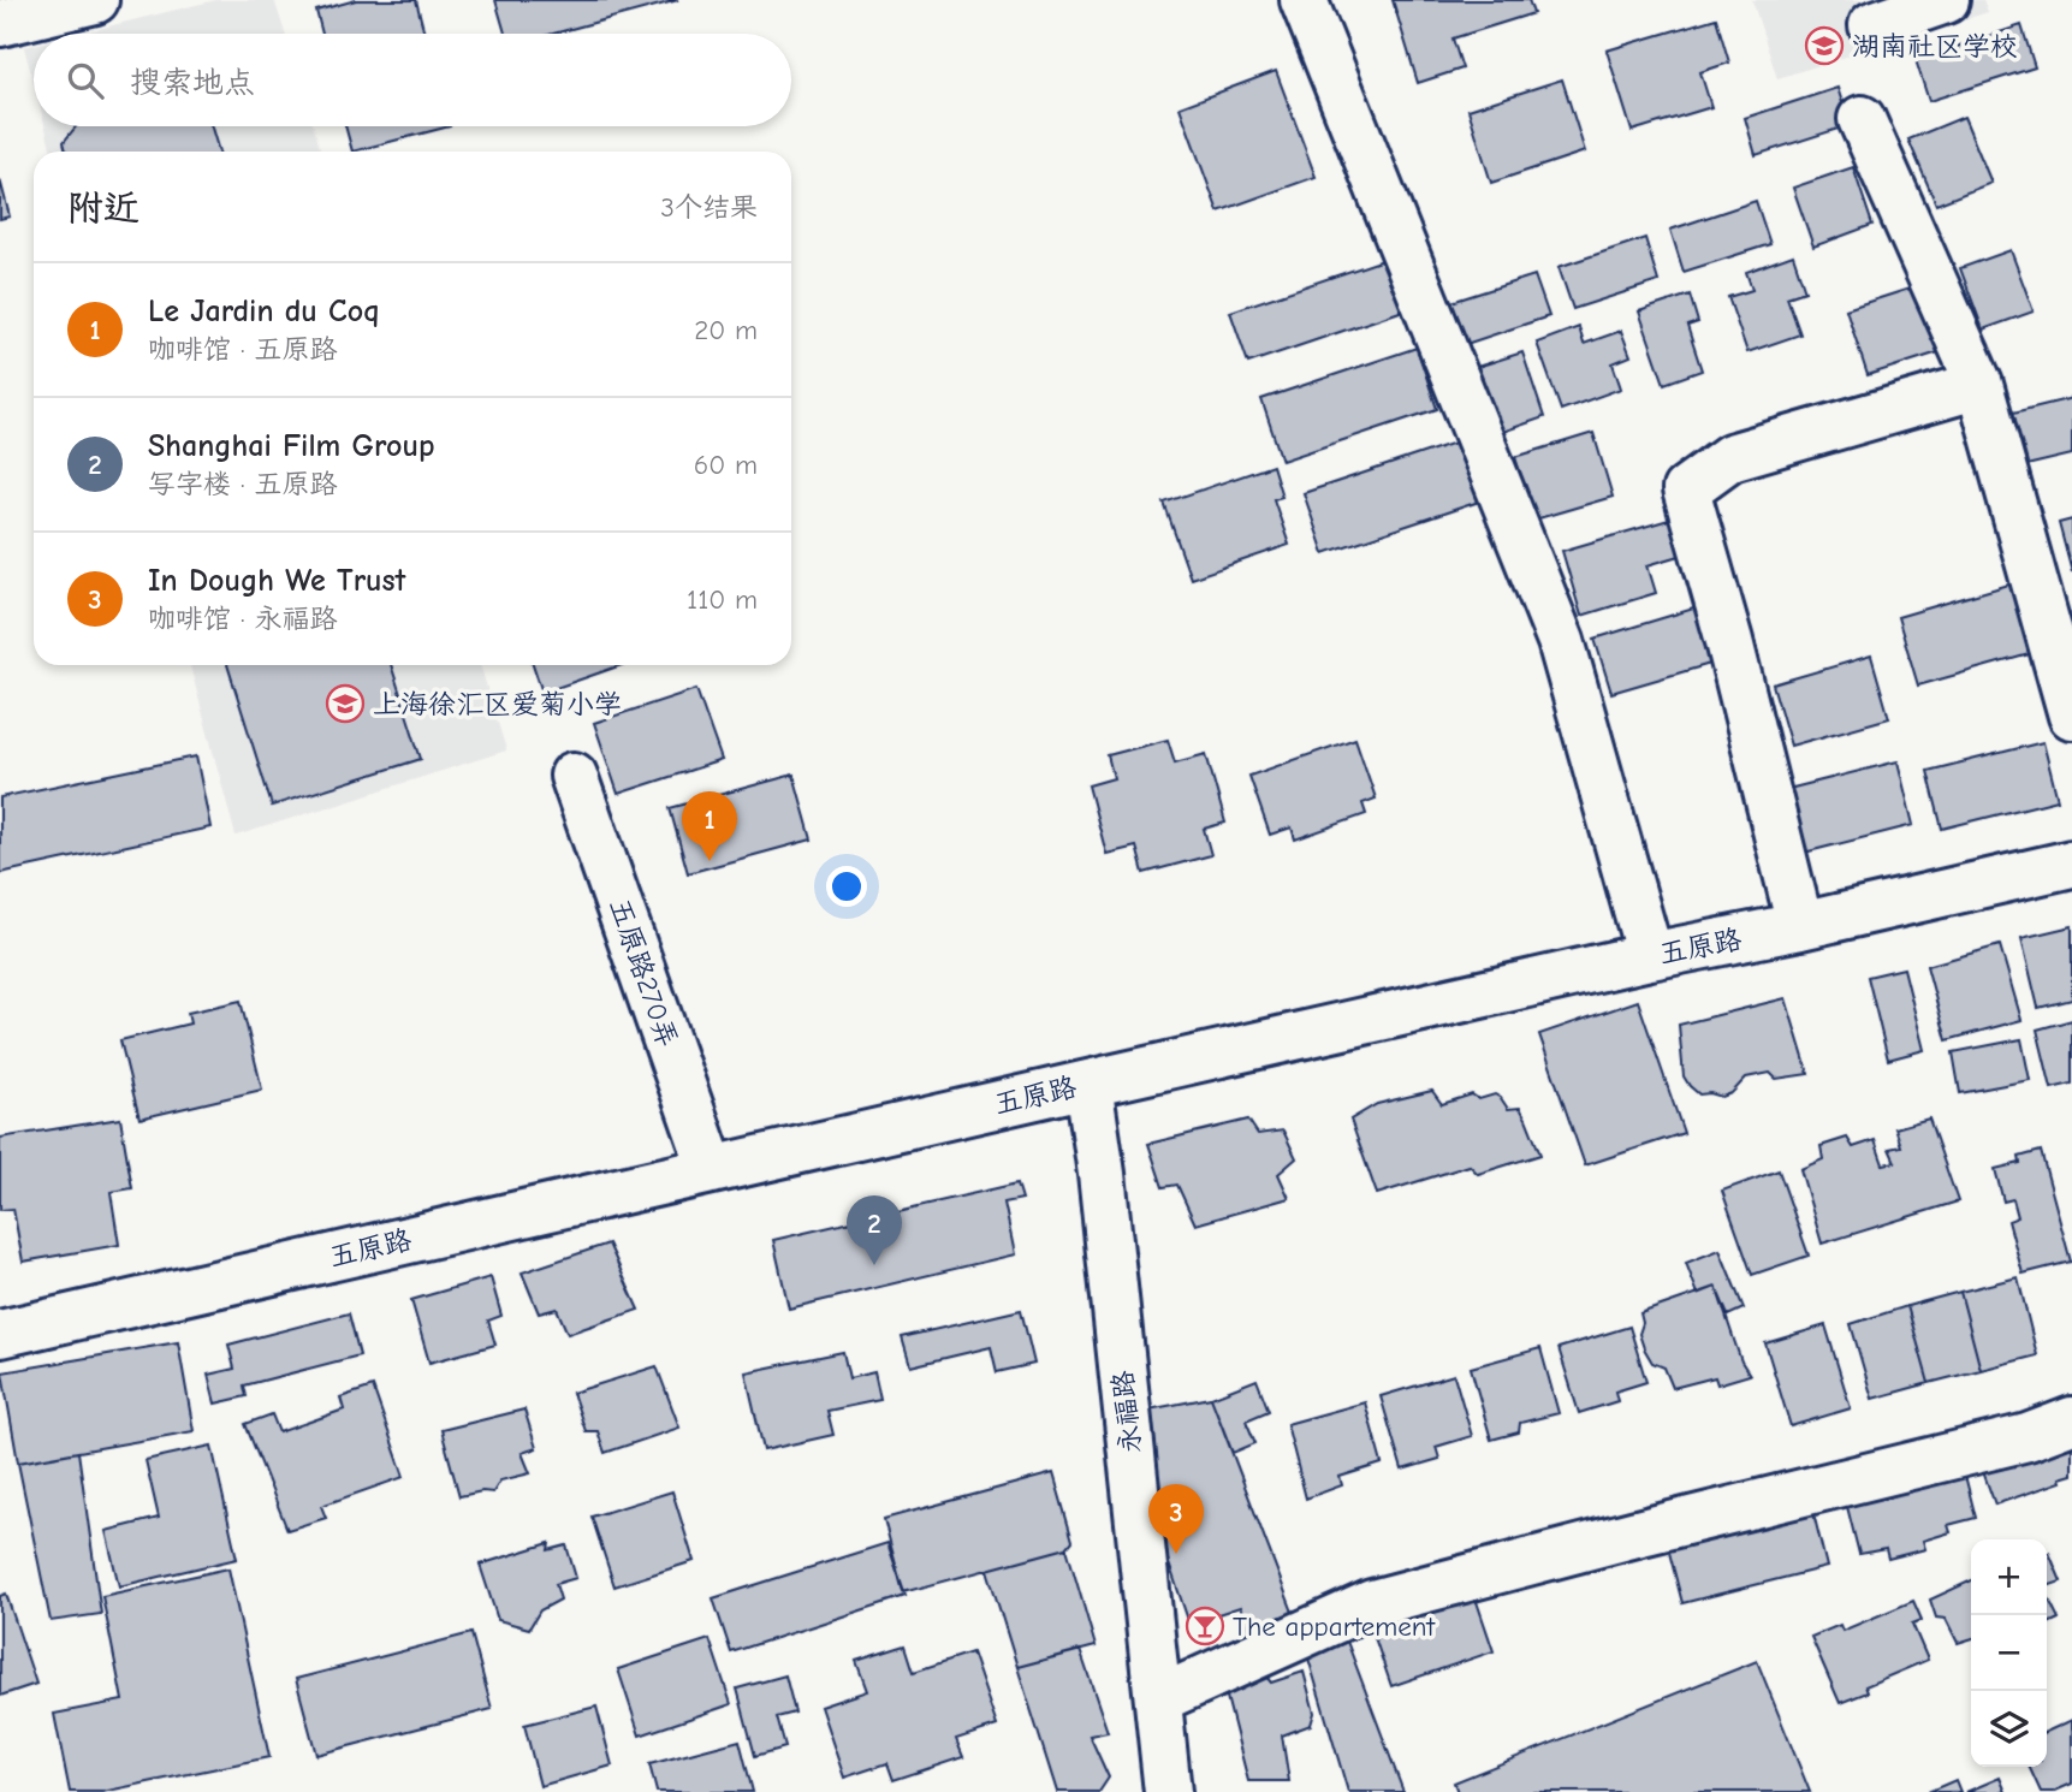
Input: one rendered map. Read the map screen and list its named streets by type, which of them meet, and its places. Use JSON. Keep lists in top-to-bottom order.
{
  "streets": {
    "street": ["五原路", "五原路270弄", "永福路"]
  },
  "crossings": [
    ["五原路", "五原路270弄"],
    ["五原路", "永福路"]
  ],
  "places": {
    "school or university": ["湖南社区学校", "上海徐汇区爱菊小学"],
    "bar": ["The appartement"]
  },
  "page": {
    "search": "搜索地点",
    "heading": ["附近", "3个结果"],
    "list": [
      {
        "mark": "1",
        "name": "Le Jardin du Coq",
        "note": "咖啡馆 · 五原路",
        "value": "20 m"
      },
      {
        "mark": "2",
        "name": "Shanghai Film Group",
        "note": "写字楼 · 五原路",
        "value": "60 m"
      },
      {
        "mark": "3",
        "name": "In Dough We Trust",
        "note": "咖啡馆 · 永福路",
        "value": "110 m"
      }
    ],
    "pins": ["1", "2", "3"],
    "map_buttons": ["+", "−"]
  }
}
